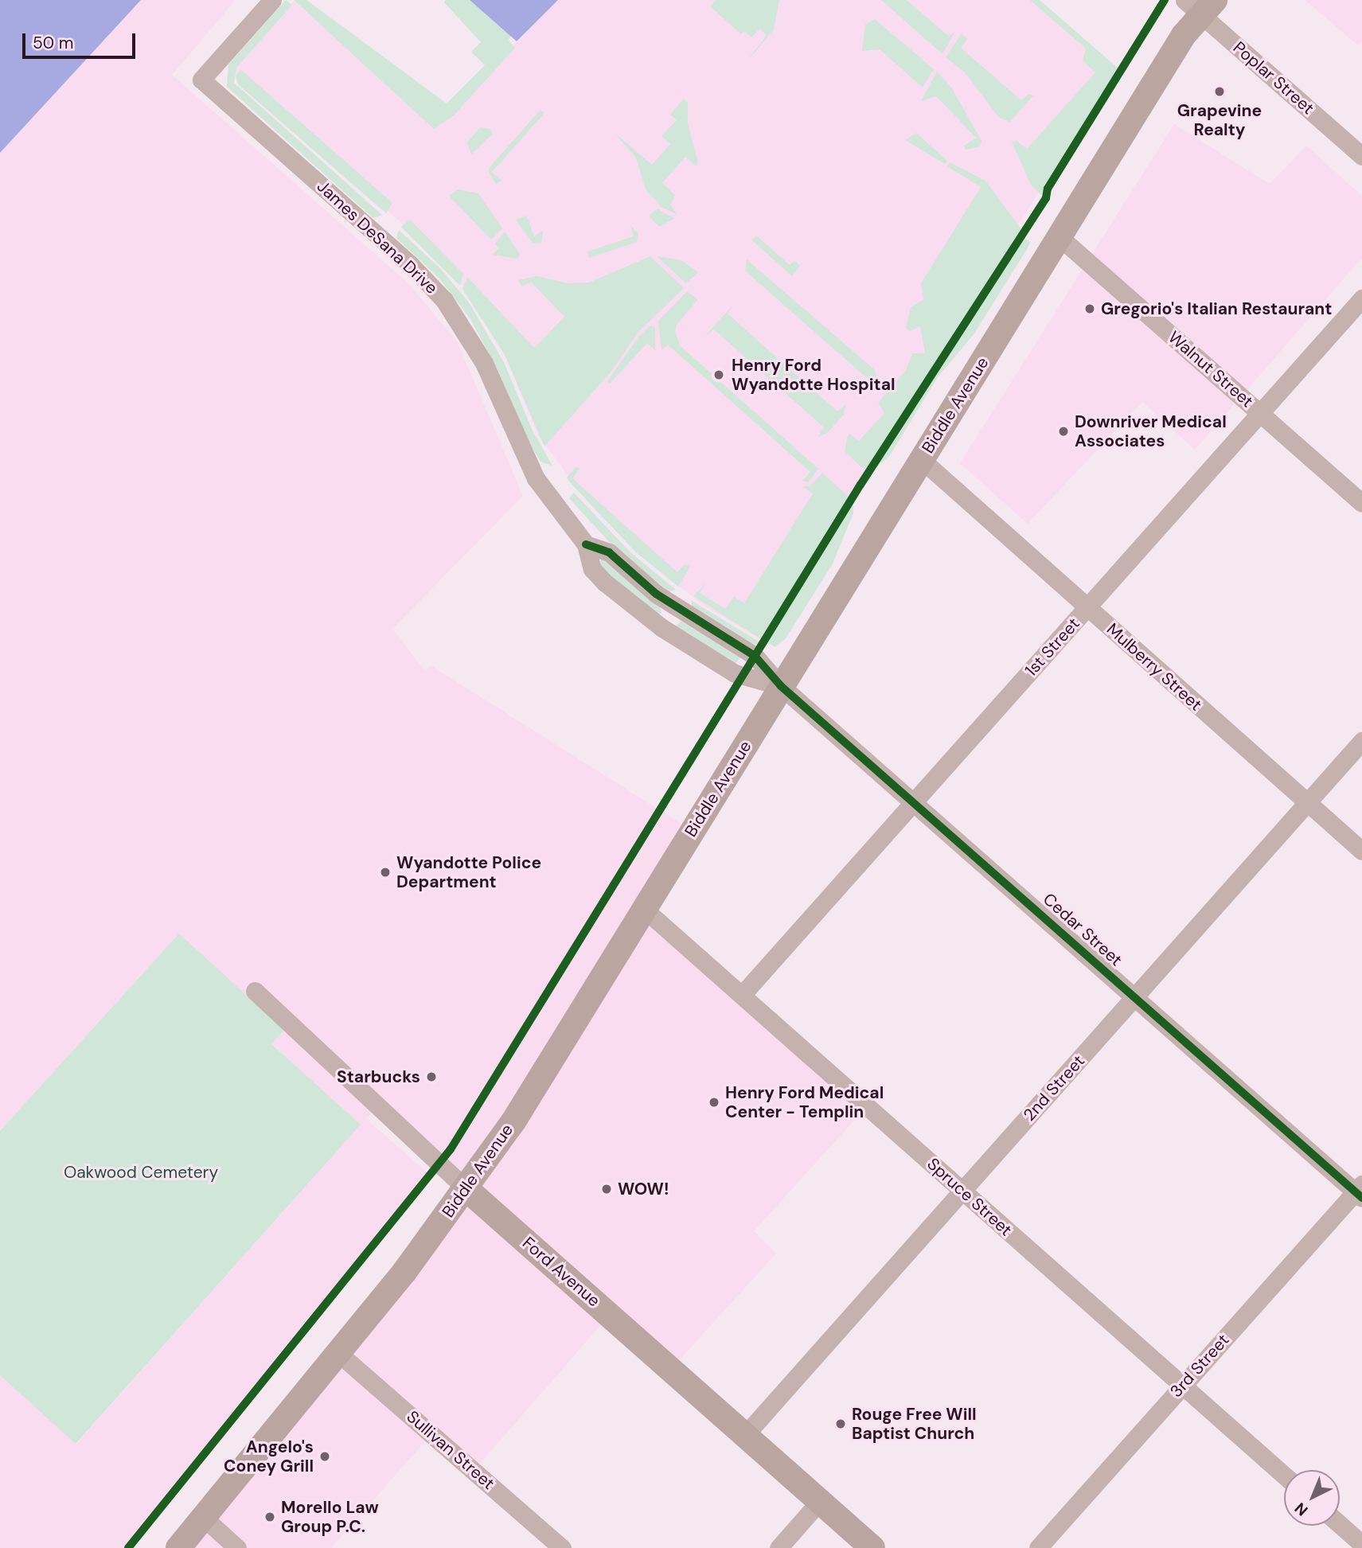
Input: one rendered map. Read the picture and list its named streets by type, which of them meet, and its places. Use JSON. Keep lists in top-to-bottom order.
{
  "streets": {
    "main road": ["Biddle Avenue", "Ford Avenue"],
    "street": [
      "Poplar Street",
      "James DeSana Drive",
      "Walnut Street",
      "1st Street",
      "Mulberry Street",
      "Cedar Street",
      "2nd Street",
      "Spruce Street",
      "3rd Street",
      "Sullivan Street"
    ]
  },
  "crossings": [
    ["Poplar Street", "Biddle Avenue"],
    ["James DeSana Drive", "Biddle Avenue"],
    ["James DeSana Drive", "Cedar Street"],
    ["Walnut Street", "Biddle Avenue"],
    ["Walnut Street", "1st Street"],
    ["Biddle Avenue", "Mulberry Street"],
    ["Biddle Avenue", "Cedar Street"],
    ["Biddle Avenue", "Spruce Street"],
    ["Biddle Avenue", "Ford Avenue"],
    ["Biddle Avenue", "Sullivan Street"],
    ["1st Street", "Mulberry Street"],
    ["1st Street", "Cedar Street"],
    ["1st Street", "Spruce Street"],
    ["Mulberry Street", "2nd Street"],
    ["Cedar Street", "2nd Street"],
    ["Cedar Street", "3rd Street"],
    ["2nd Street", "Spruce Street"],
    ["2nd Street", "Ford Avenue"],
    ["Spruce Street", "3rd Street"]
  ],
  "parks": ["Oakwood Cemetery"],
  "places": [
    "Grapevine Realty",
    "Gregorio's Italian Restaurant",
    "Henry Ford Wyandotte Hospital",
    "Downriver Medical Associates",
    "Wyandotte Police Department",
    "Starbucks",
    "Henry Ford Medical Center - Templin",
    "WOW!",
    "Rouge Free Will Baptist Church",
    "Angelo's Coney Grill",
    "Morello Law Group P.C."
  ],
  "scale_bar": "50 m",
  "north": "bottom left"
}
